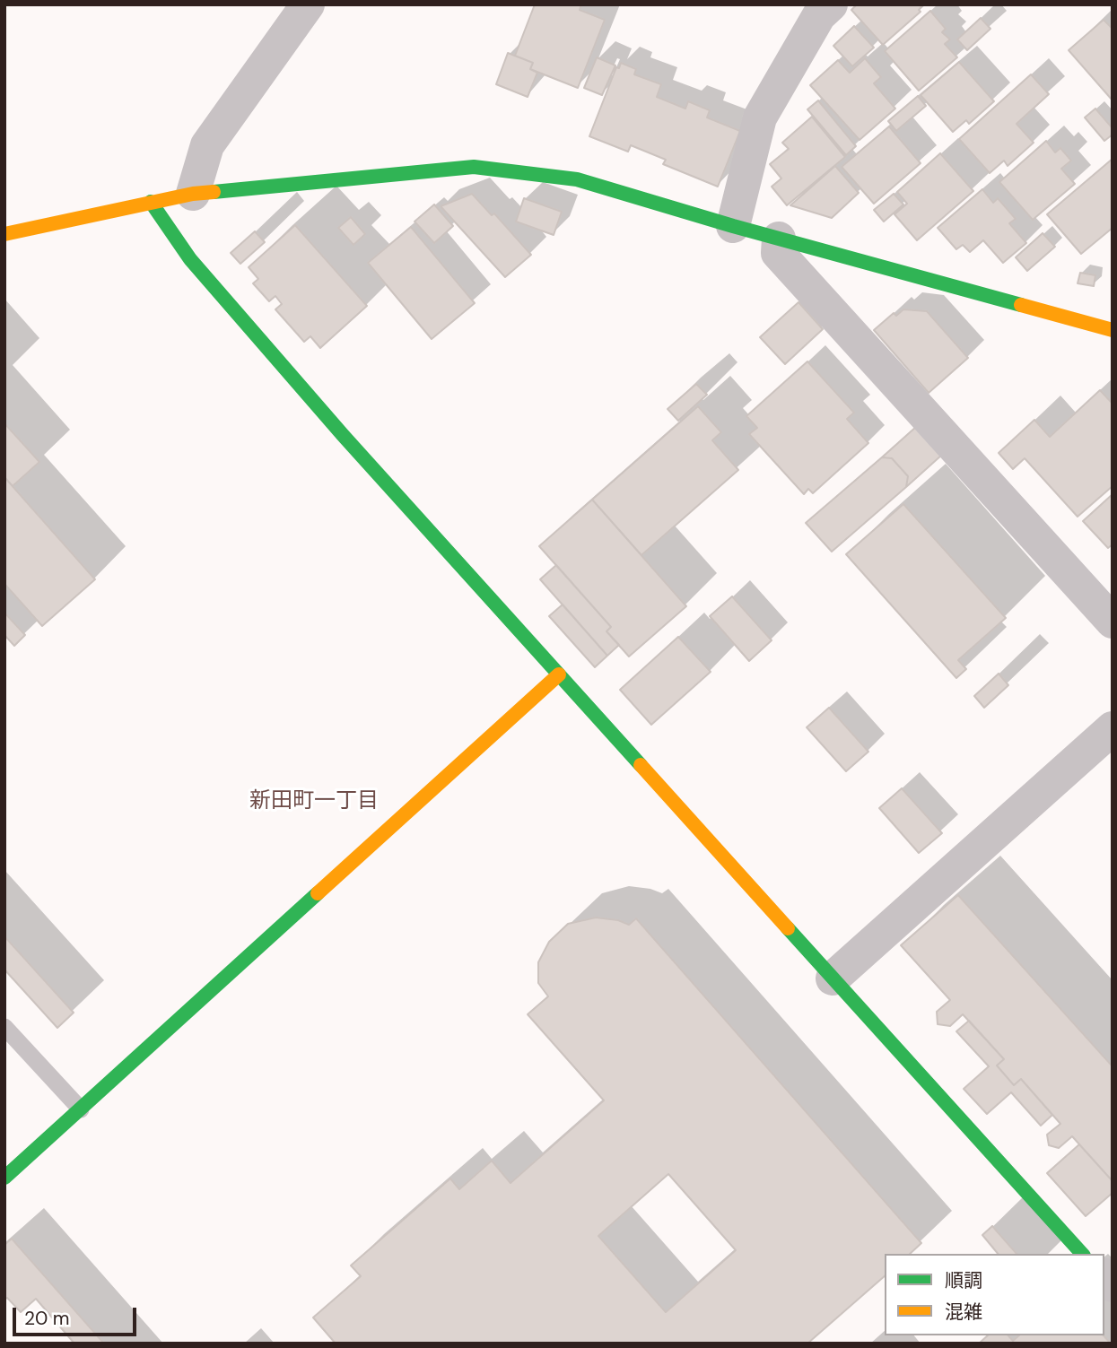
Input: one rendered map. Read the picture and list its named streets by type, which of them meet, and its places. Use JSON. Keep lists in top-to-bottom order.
{
  "districts": ["新田町一丁目"],
  "legend": ["順調", "混雑"],
  "scale_bar": "20 m"
}
